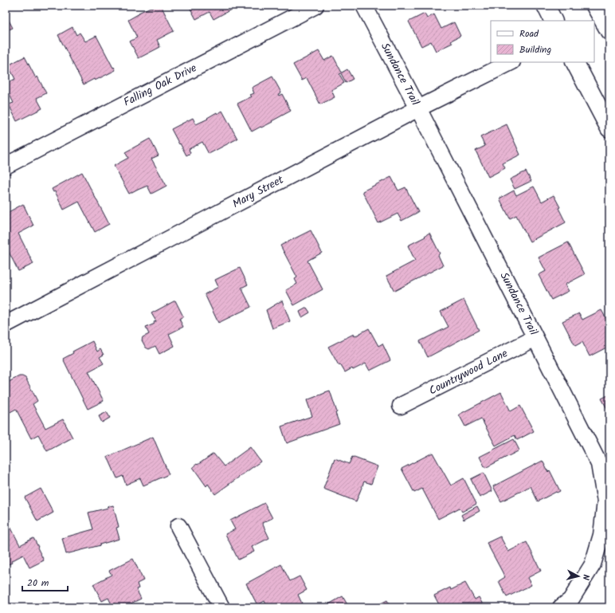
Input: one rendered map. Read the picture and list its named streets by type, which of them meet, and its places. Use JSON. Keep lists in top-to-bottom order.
{
  "streets": {
    "street": [
      "Sundance Trail",
      "Falling Oak Drive",
      "Mary Street",
      "Countrywood Lane"
    ]
  },
  "crossings": [
    ["Sundance Trail", "Mary Street"],
    ["Sundance Trail", "Countrywood Lane"]
  ],
  "legend": ["Road", "Building"],
  "scale_bar": "20 m",
  "north": "right"
}
